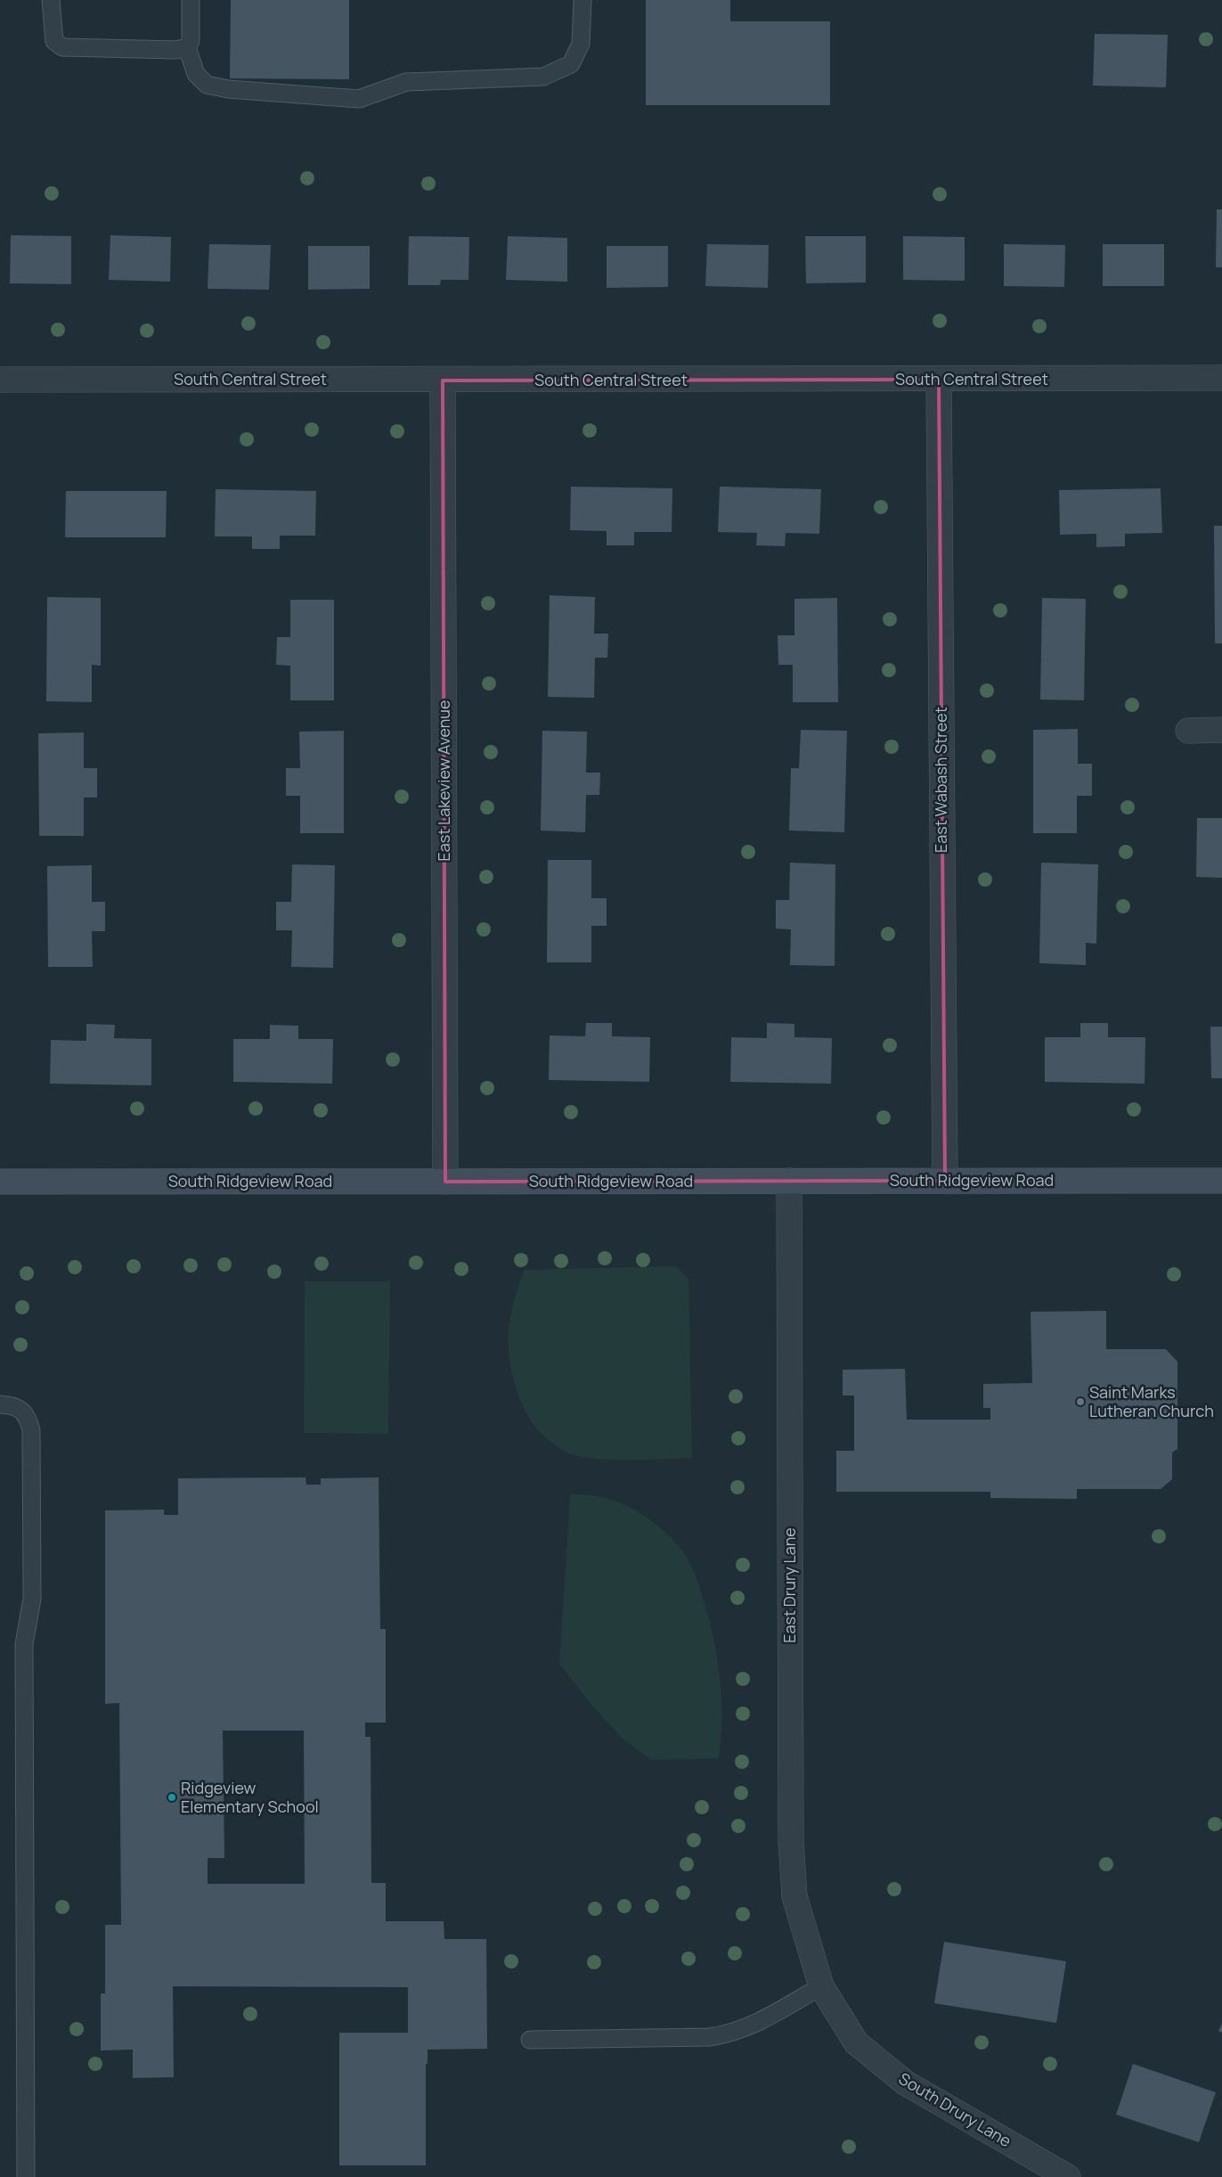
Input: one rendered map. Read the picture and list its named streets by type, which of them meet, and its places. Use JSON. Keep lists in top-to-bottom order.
{
  "streets": {
    "main road": ["South Ridgeview Road"],
    "street": [
      "South Central Street",
      "East Wabash Street",
      "East Lakeview Avenue",
      "East Drury Lane",
      "South Drury Lane"
    ]
  },
  "crossings": [
    ["South Central Street", "East Wabash Street"],
    ["South Central Street", "East Lakeview Avenue"],
    ["East Wabash Street", "South Ridgeview Road"],
    ["East Lakeview Avenue", "South Ridgeview Road"],
    ["South Ridgeview Road", "East Drury Lane"],
    ["East Drury Lane", "South Drury Lane"]
  ],
  "places": ["Saint Marks Lutheran Church", "Ridgeview Elementary School"]
}
